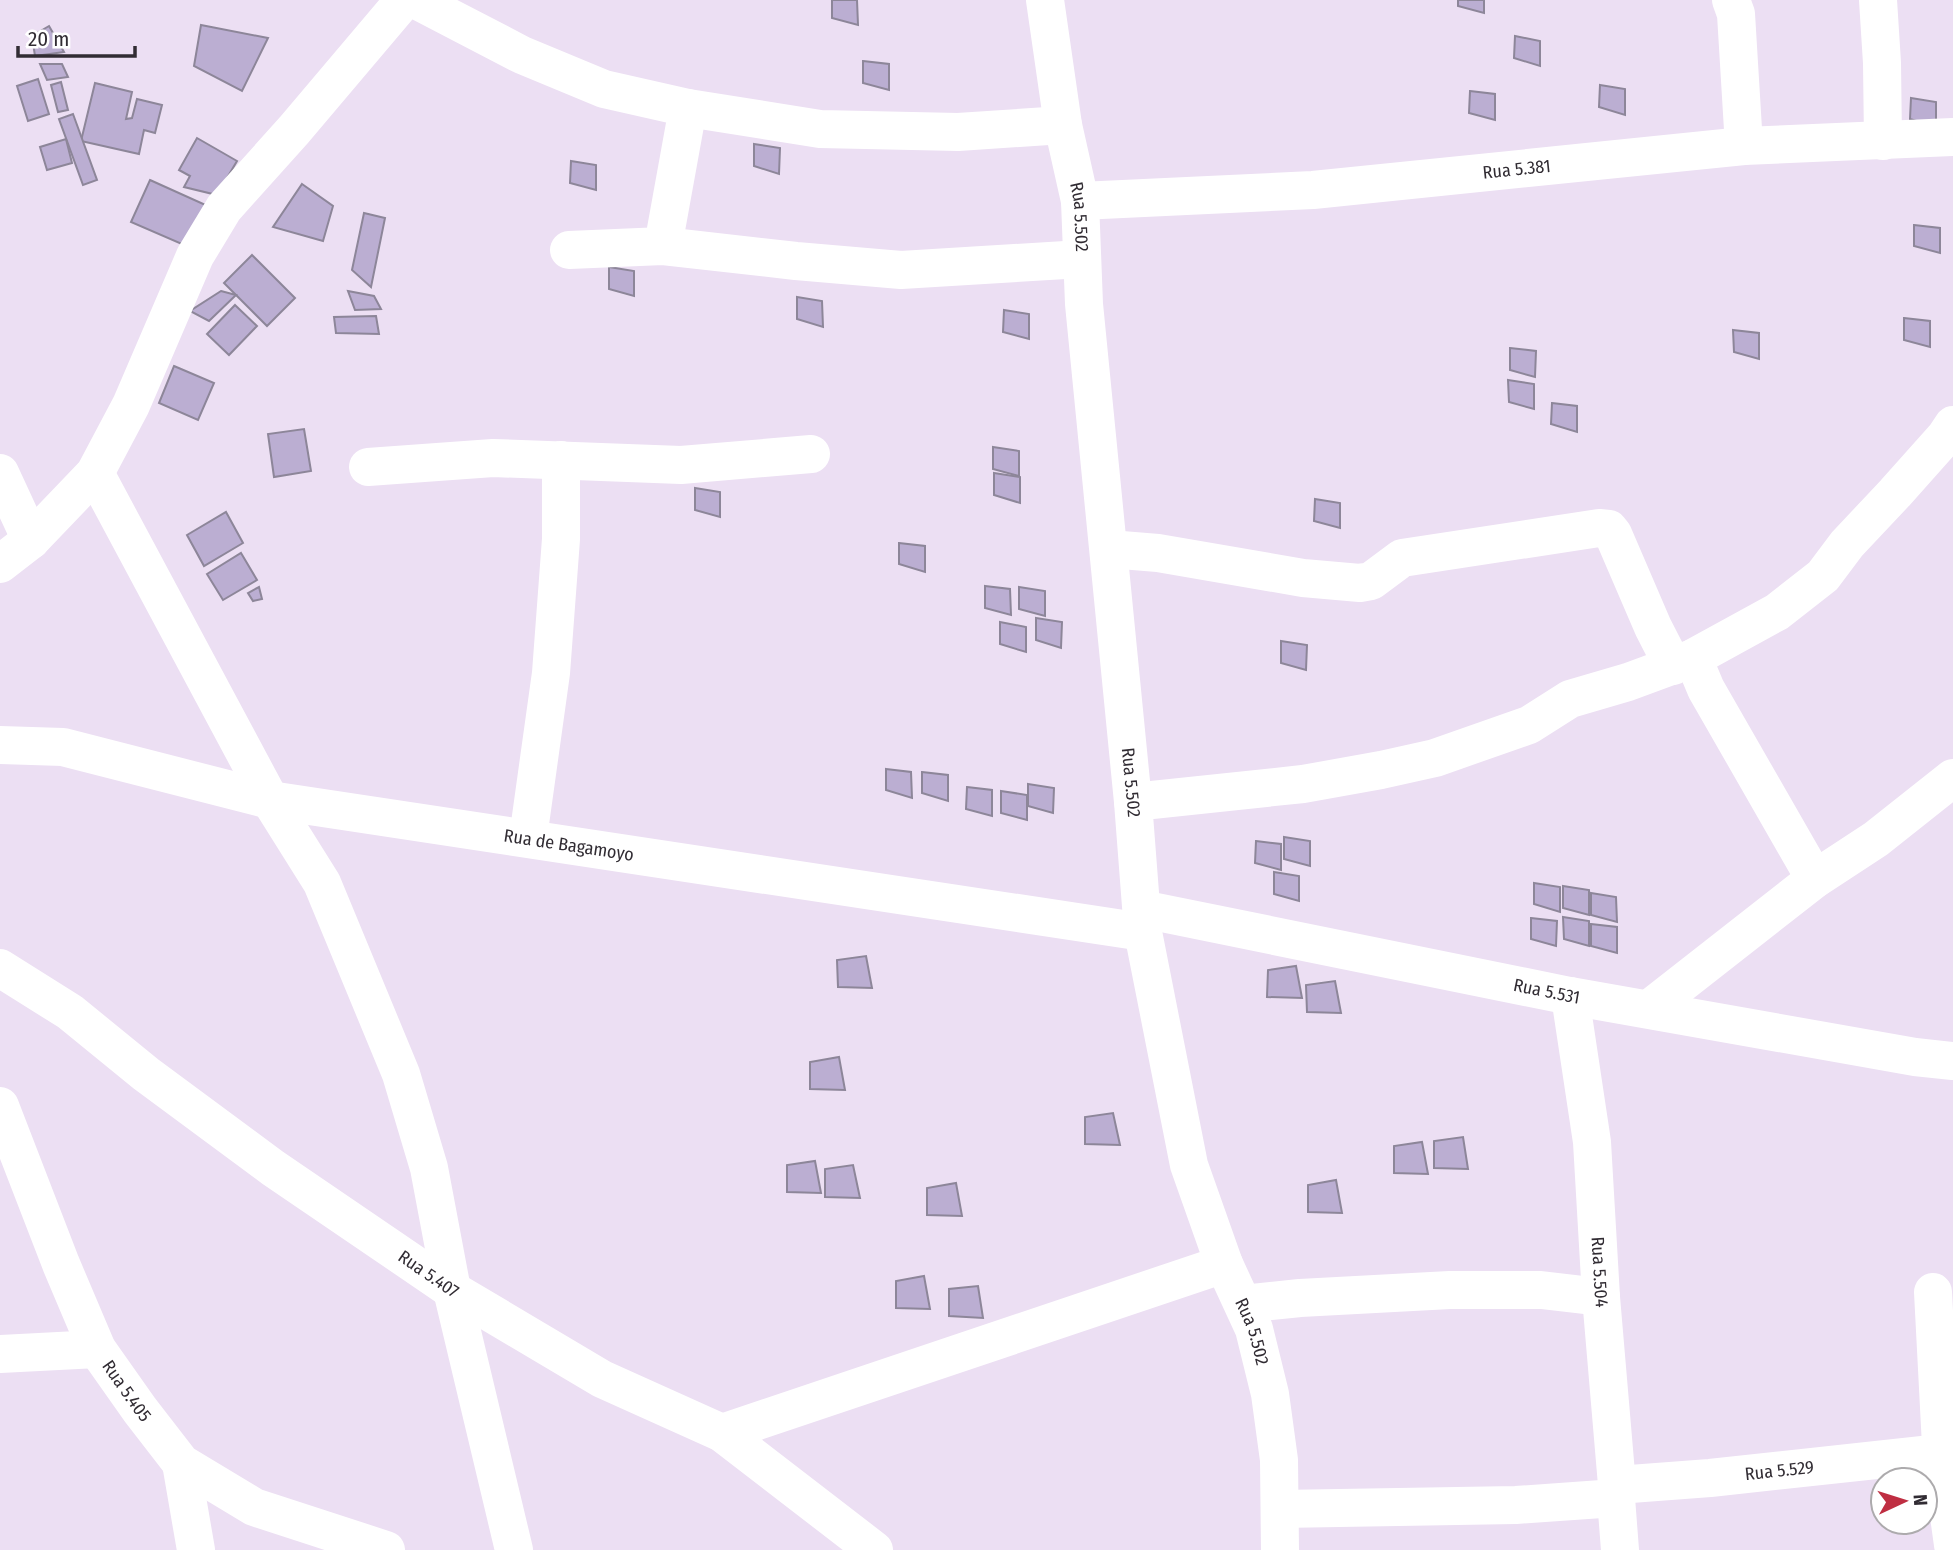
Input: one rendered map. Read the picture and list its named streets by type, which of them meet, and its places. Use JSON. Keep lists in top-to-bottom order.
{
  "streets": {
    "street": [
      "Rua 5.381",
      "Rua 5.502",
      "Rua de Bagamoyo",
      "Rua 5.531",
      "Rua 5.504",
      "Rua 5.407",
      "Rua 5.405",
      "Rua 5.529"
    ]
  },
  "crossings": [
    ["Rua 5.381", "Rua 5.502"],
    ["Rua 5.502", "Rua de Bagamoyo"],
    ["Rua 5.502", "Rua 5.531"],
    ["Rua 5.502", "Rua 5.529"],
    ["Rua de Bagamoyo", "Rua 5.531"],
    ["Rua 5.531", "Rua 5.504"],
    ["Rua 5.504", "Rua 5.529"]
  ],
  "scale_bar": "20 m",
  "north": "right"
}
